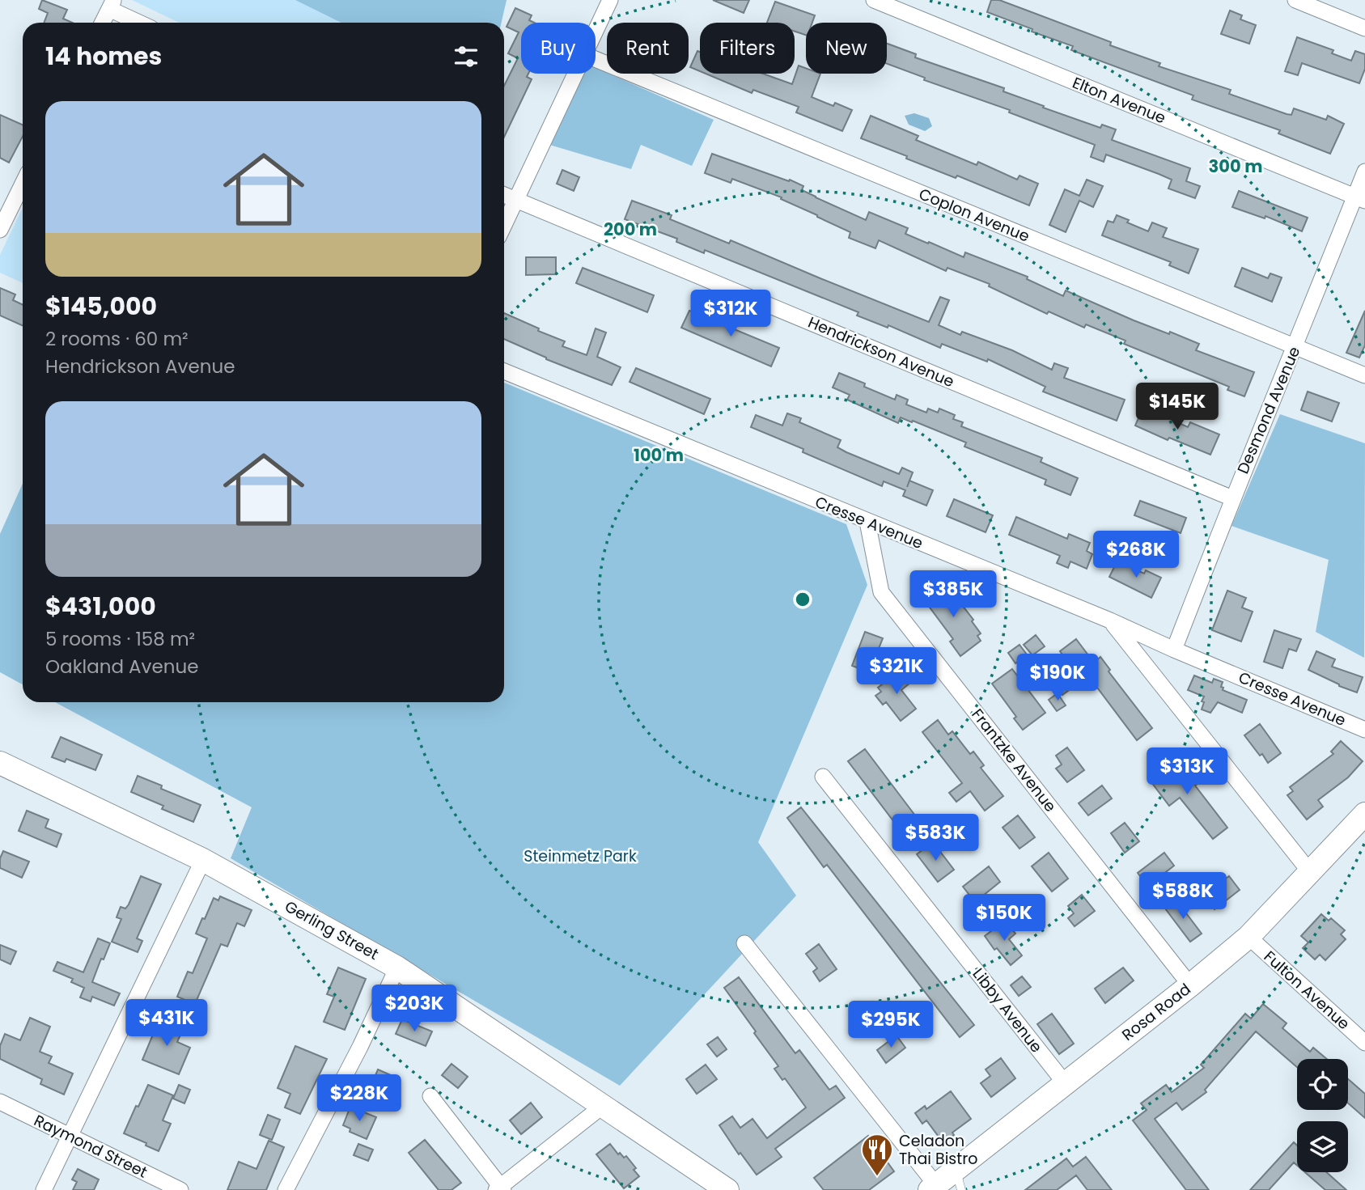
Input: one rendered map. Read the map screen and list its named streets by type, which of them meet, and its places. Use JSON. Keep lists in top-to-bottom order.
{
  "streets": {
    "street": [
      "Elton Avenue",
      "Coplon Avenue",
      "Hendrickson Avenue",
      "Desmond Avenue",
      "Cresse Avenue",
      "Frantzke Avenue",
      "Gerling Street",
      "Fulton Avenue",
      "Libby Avenue",
      "Rosa Road",
      "Raymond Street"
    ]
  },
  "crossings": [
    ["Elton Avenue", "Desmond Avenue"],
    ["Coplon Avenue", "Desmond Avenue"],
    ["Hendrickson Avenue", "Desmond Avenue"],
    ["Desmond Avenue", "Cresse Avenue"],
    ["Cresse Avenue", "Frantzke Avenue"],
    ["Frantzke Avenue", "Rosa Road"],
    ["Fulton Avenue", "Rosa Road"],
    ["Libby Avenue", "Rosa Road"]
  ],
  "parks": ["Steinmetz Park"],
  "places": {
    "restaurant": ["Celadon Thai Bistro"]
  },
  "page": {
    "chip": [
      "Buy",
      "Rent",
      "Filters",
      "New"
    ],
    "heading": "14 homes",
    "list": [
      {
        "name": "$145,000",
        "note": "2 rooms · 60 m² · Hendrickson Avenue"
      },
      {
        "name": "$431,000",
        "note": "5 rooms · 158 m² · Oakland Avenue"
      }
    ],
    "price": [
      "$312K",
      "$145K",
      "$268K",
      "$385K",
      "$321K",
      "$190K",
      "$313K",
      "$583K",
      "$588K",
      "$150K",
      "$203K",
      "$431K",
      "$295K",
      "$228K"
    ]
  },
  "rings": ["300 m", "200 m", "100 m"]
}
